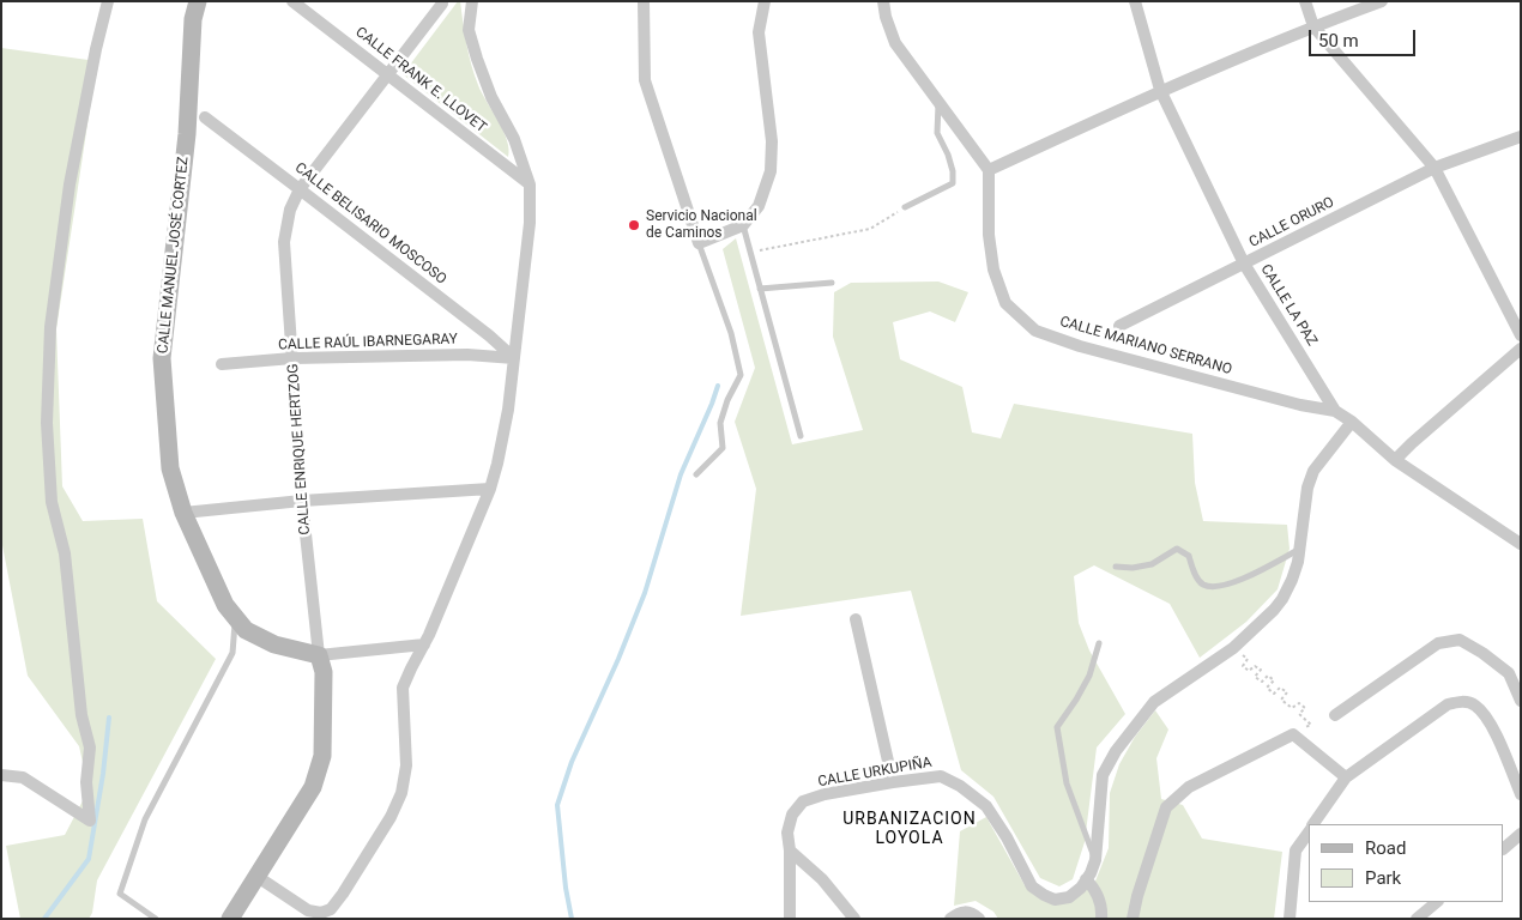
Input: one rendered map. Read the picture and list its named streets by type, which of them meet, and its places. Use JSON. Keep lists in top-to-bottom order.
{
  "streets": {
    "street": [
      "CALLE FRANK E. LLOVET",
      "CALLE ORURO",
      "CALLE BELISARIO MOSCOSO",
      "CALLE MANUEL JOSÉ CORTEZ",
      "CALLE LA PAZ",
      "CALLE RAÚL IBARNEGARAY",
      "CALLE MARIANO SERRANO",
      "CALLE ENRIQUE HERTZOG",
      "CALLE URKUPIÑA"
    ]
  },
  "crossings": [
    ["CALLE FRANK E. LLOVET", "CALLE ENRIQUE HERTZOG"],
    ["CALLE ORURO", "CALLE LA PAZ"],
    ["CALLE BELISARIO MOSCOSO", "CALLE RAÚL IBARNEGARAY"],
    ["CALLE BELISARIO MOSCOSO", "CALLE ENRIQUE HERTZOG"],
    ["CALLE MANUEL JOSÉ CORTEZ", "CALLE ENRIQUE HERTZOG"],
    ["CALLE LA PAZ", "CALLE MARIANO SERRANO"],
    ["CALLE LA PAZ", "CALLE URKUPIÑA"],
    ["CALLE RAÚL IBARNEGARAY", "CALLE ENRIQUE HERTZOG"]
  ],
  "districts": ["URBANIZACION LOYOLA"],
  "places": ["Servicio Nacional de Caminos"],
  "legend": ["Road", "Park"],
  "scale_bar": "50 m"
}
